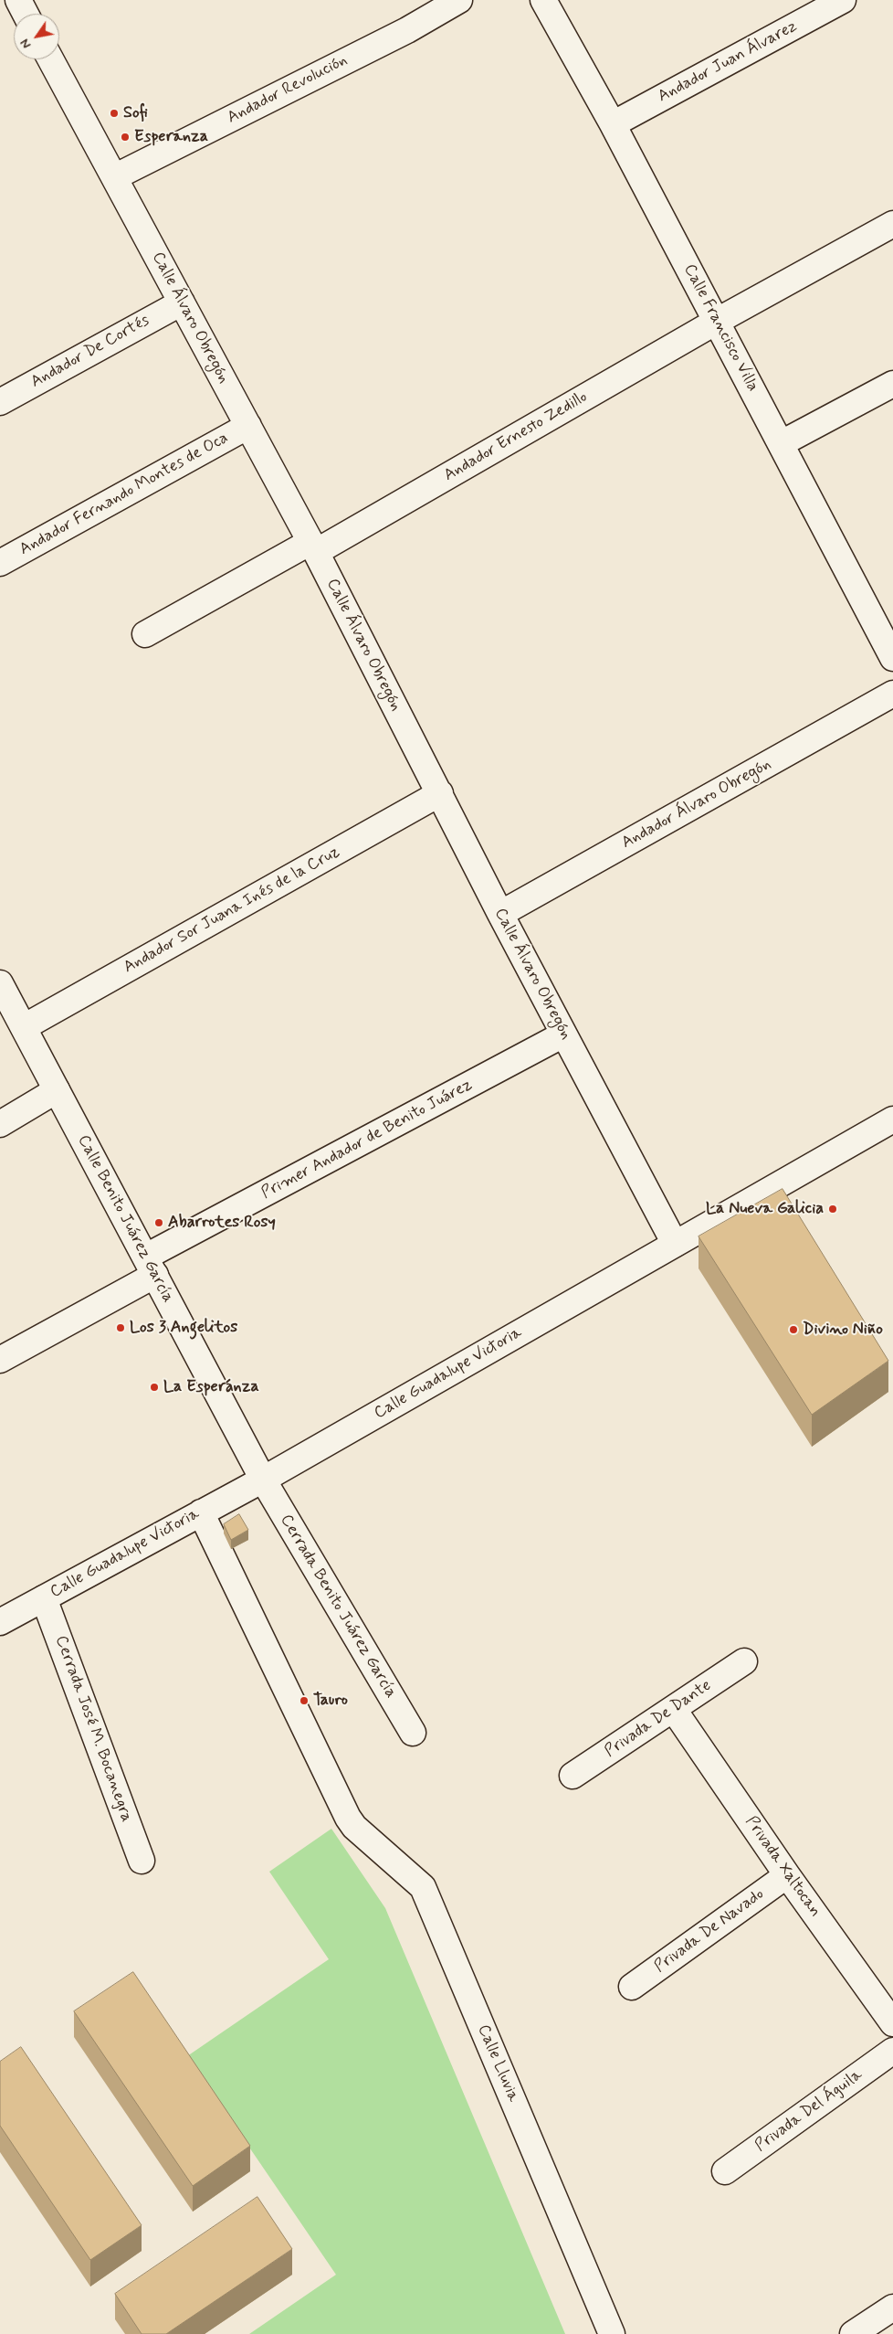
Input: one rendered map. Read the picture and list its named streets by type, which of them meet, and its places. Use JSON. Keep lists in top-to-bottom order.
{
  "streets": {
    "street": [
      "Andador Juan Álvarez",
      "Andador Revolución",
      "Calle Álvaro Obregón",
      "Calle Francisco Villa",
      "Andador De Cortés",
      "Andador Ernesto Zedillo",
      "Andador Fernando Montes de Oca",
      "Andador Álvaro Obregón",
      "Andador Sor Juana Inés de la Cruz",
      "Primer Andador de Benito Juárez",
      "Calle Benito Juárez García",
      "Calle Guadalupe Victoria",
      "Cerrada Benito Juárez García",
      "Privada De Dante",
      "Cerrada José M. Bocanegra",
      "Privada Xaltocan",
      "Privada De Navado",
      "Calle Lluvia",
      "Privada Del Águila"
    ]
  },
  "crossings": [
    ["Andador Juan Álvarez", "Calle Francisco Villa"],
    ["Andador Revolución", "Calle Álvaro Obregón"],
    ["Calle Álvaro Obregón", "Andador De Cortés"],
    ["Calle Álvaro Obregón", "Andador Ernesto Zedillo"],
    ["Calle Álvaro Obregón", "Andador Fernando Montes de Oca"],
    ["Calle Álvaro Obregón", "Andador Álvaro Obregón"],
    ["Calle Álvaro Obregón", "Andador Sor Juana Inés de la Cruz"],
    ["Calle Álvaro Obregón", "Primer Andador de Benito Juárez"],
    ["Calle Álvaro Obregón", "Calle Guadalupe Victoria"],
    ["Calle Francisco Villa", "Andador Ernesto Zedillo"],
    ["Andador Sor Juana Inés de la Cruz", "Calle Benito Juárez García"],
    ["Primer Andador de Benito Juárez", "Calle Benito Juárez García"],
    ["Calle Benito Juárez García", "Calle Guadalupe Victoria"],
    ["Calle Benito Juárez García", "Cerrada Benito Juárez García"],
    ["Calle Guadalupe Victoria", "Cerrada Benito Juárez García"],
    ["Calle Guadalupe Victoria", "Cerrada José M. Bocanegra"],
    ["Calle Guadalupe Victoria", "Calle Lluvia"],
    ["Privada De Dante", "Privada Xaltocan"],
    ["Privada Xaltocan", "Privada De Navado"]
  ],
  "places": [
    "Sofi",
    "Esperanza",
    "La Nueva Galicia",
    "Abarrotes Rosy",
    "Los 3 Angelitos",
    "Divino Niño",
    "La Esperánza",
    "Tauro"
  ],
  "north": "bottom left"
}
